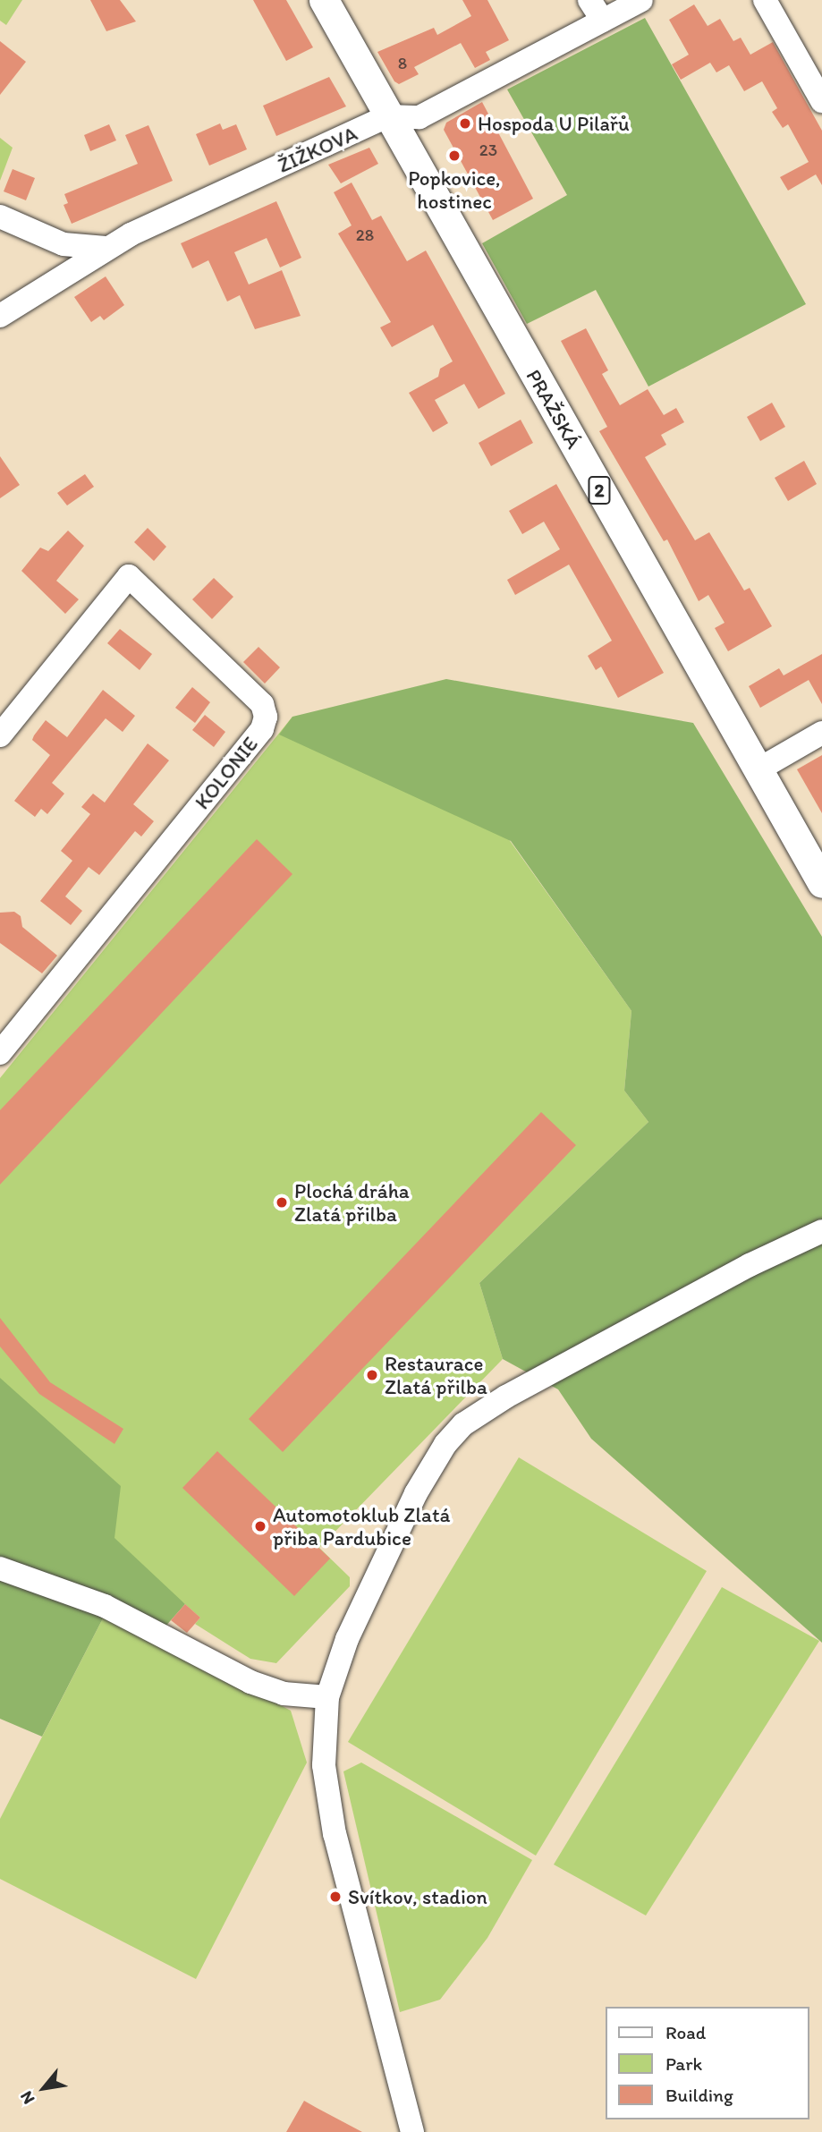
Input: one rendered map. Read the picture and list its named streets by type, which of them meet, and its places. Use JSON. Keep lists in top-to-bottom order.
{
  "streets": {
    "main road": ["PRAŽSKÁ", "2"],
    "street": ["ŽIŽKOVA", "KOLONIE"]
  },
  "crossings": [
    ["ŽIŽKOVA", "PRAŽSKÁ"]
  ],
  "places": [
    "Hospoda U Pilařů",
    "Popkovice, hostinec",
    "Plochá dráha Zlatá přilba",
    "Restaurace Zlatá přilba",
    "Automotoklub Zlatá přiba Pardubice",
    "Svítkov, stadion"
  ],
  "house_numbers": ["8", "23", "28"],
  "legend": ["Road", "Park", "Building"],
  "north": "bottom left"
}
